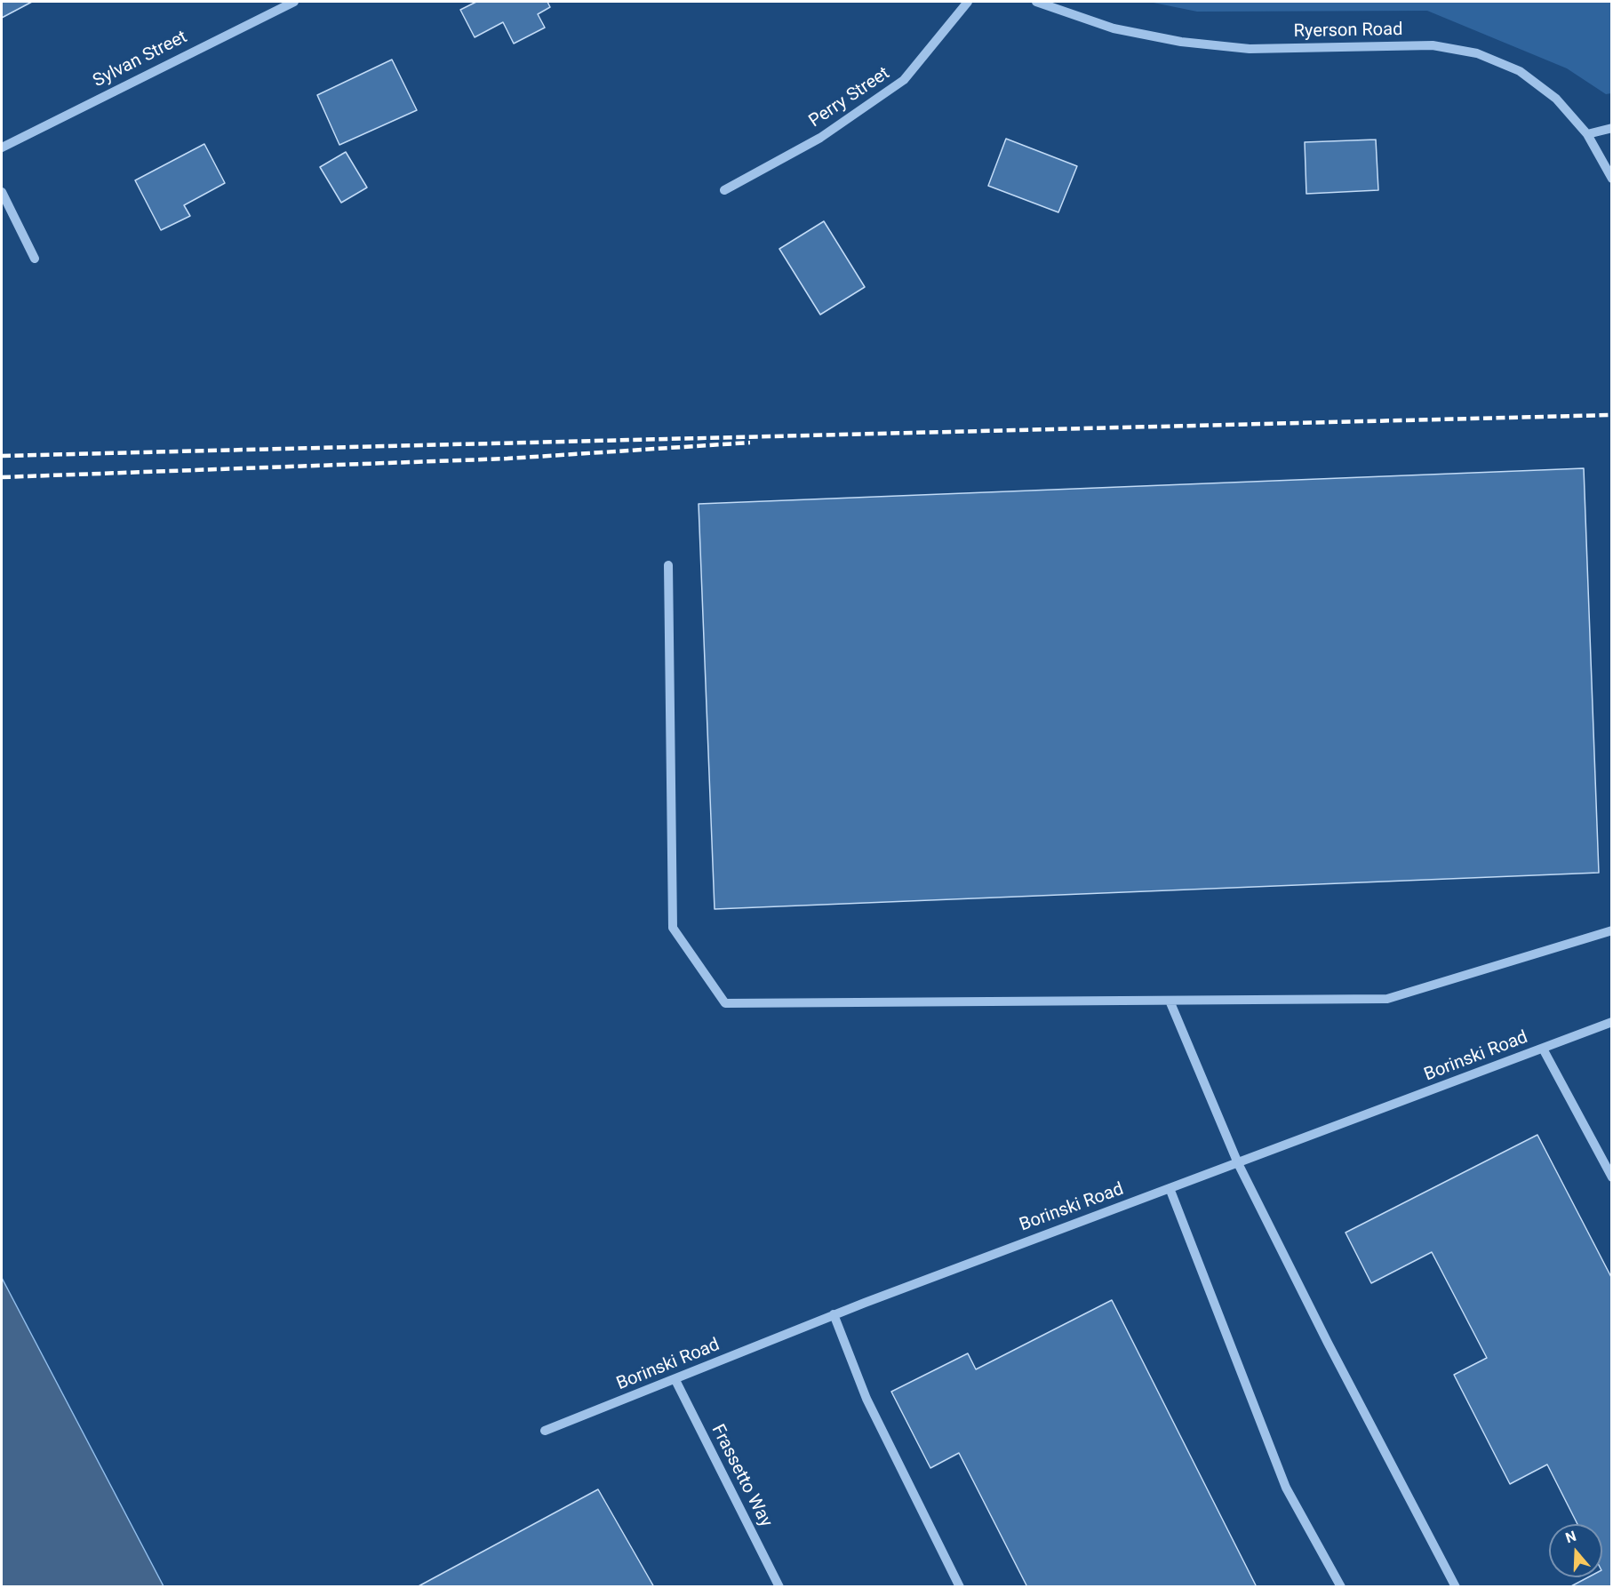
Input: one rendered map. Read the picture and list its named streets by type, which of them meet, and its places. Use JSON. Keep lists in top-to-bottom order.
{
  "streets": {
    "street": [
      "Ryerson Road",
      "Sylvan Street",
      "Perry Street",
      "Borinski Road",
      "Frassetto Way"
    ]
  },
  "crossings": [
    ["Borinski Road", "Frassetto Way"]
  ],
  "north": "top"
}
